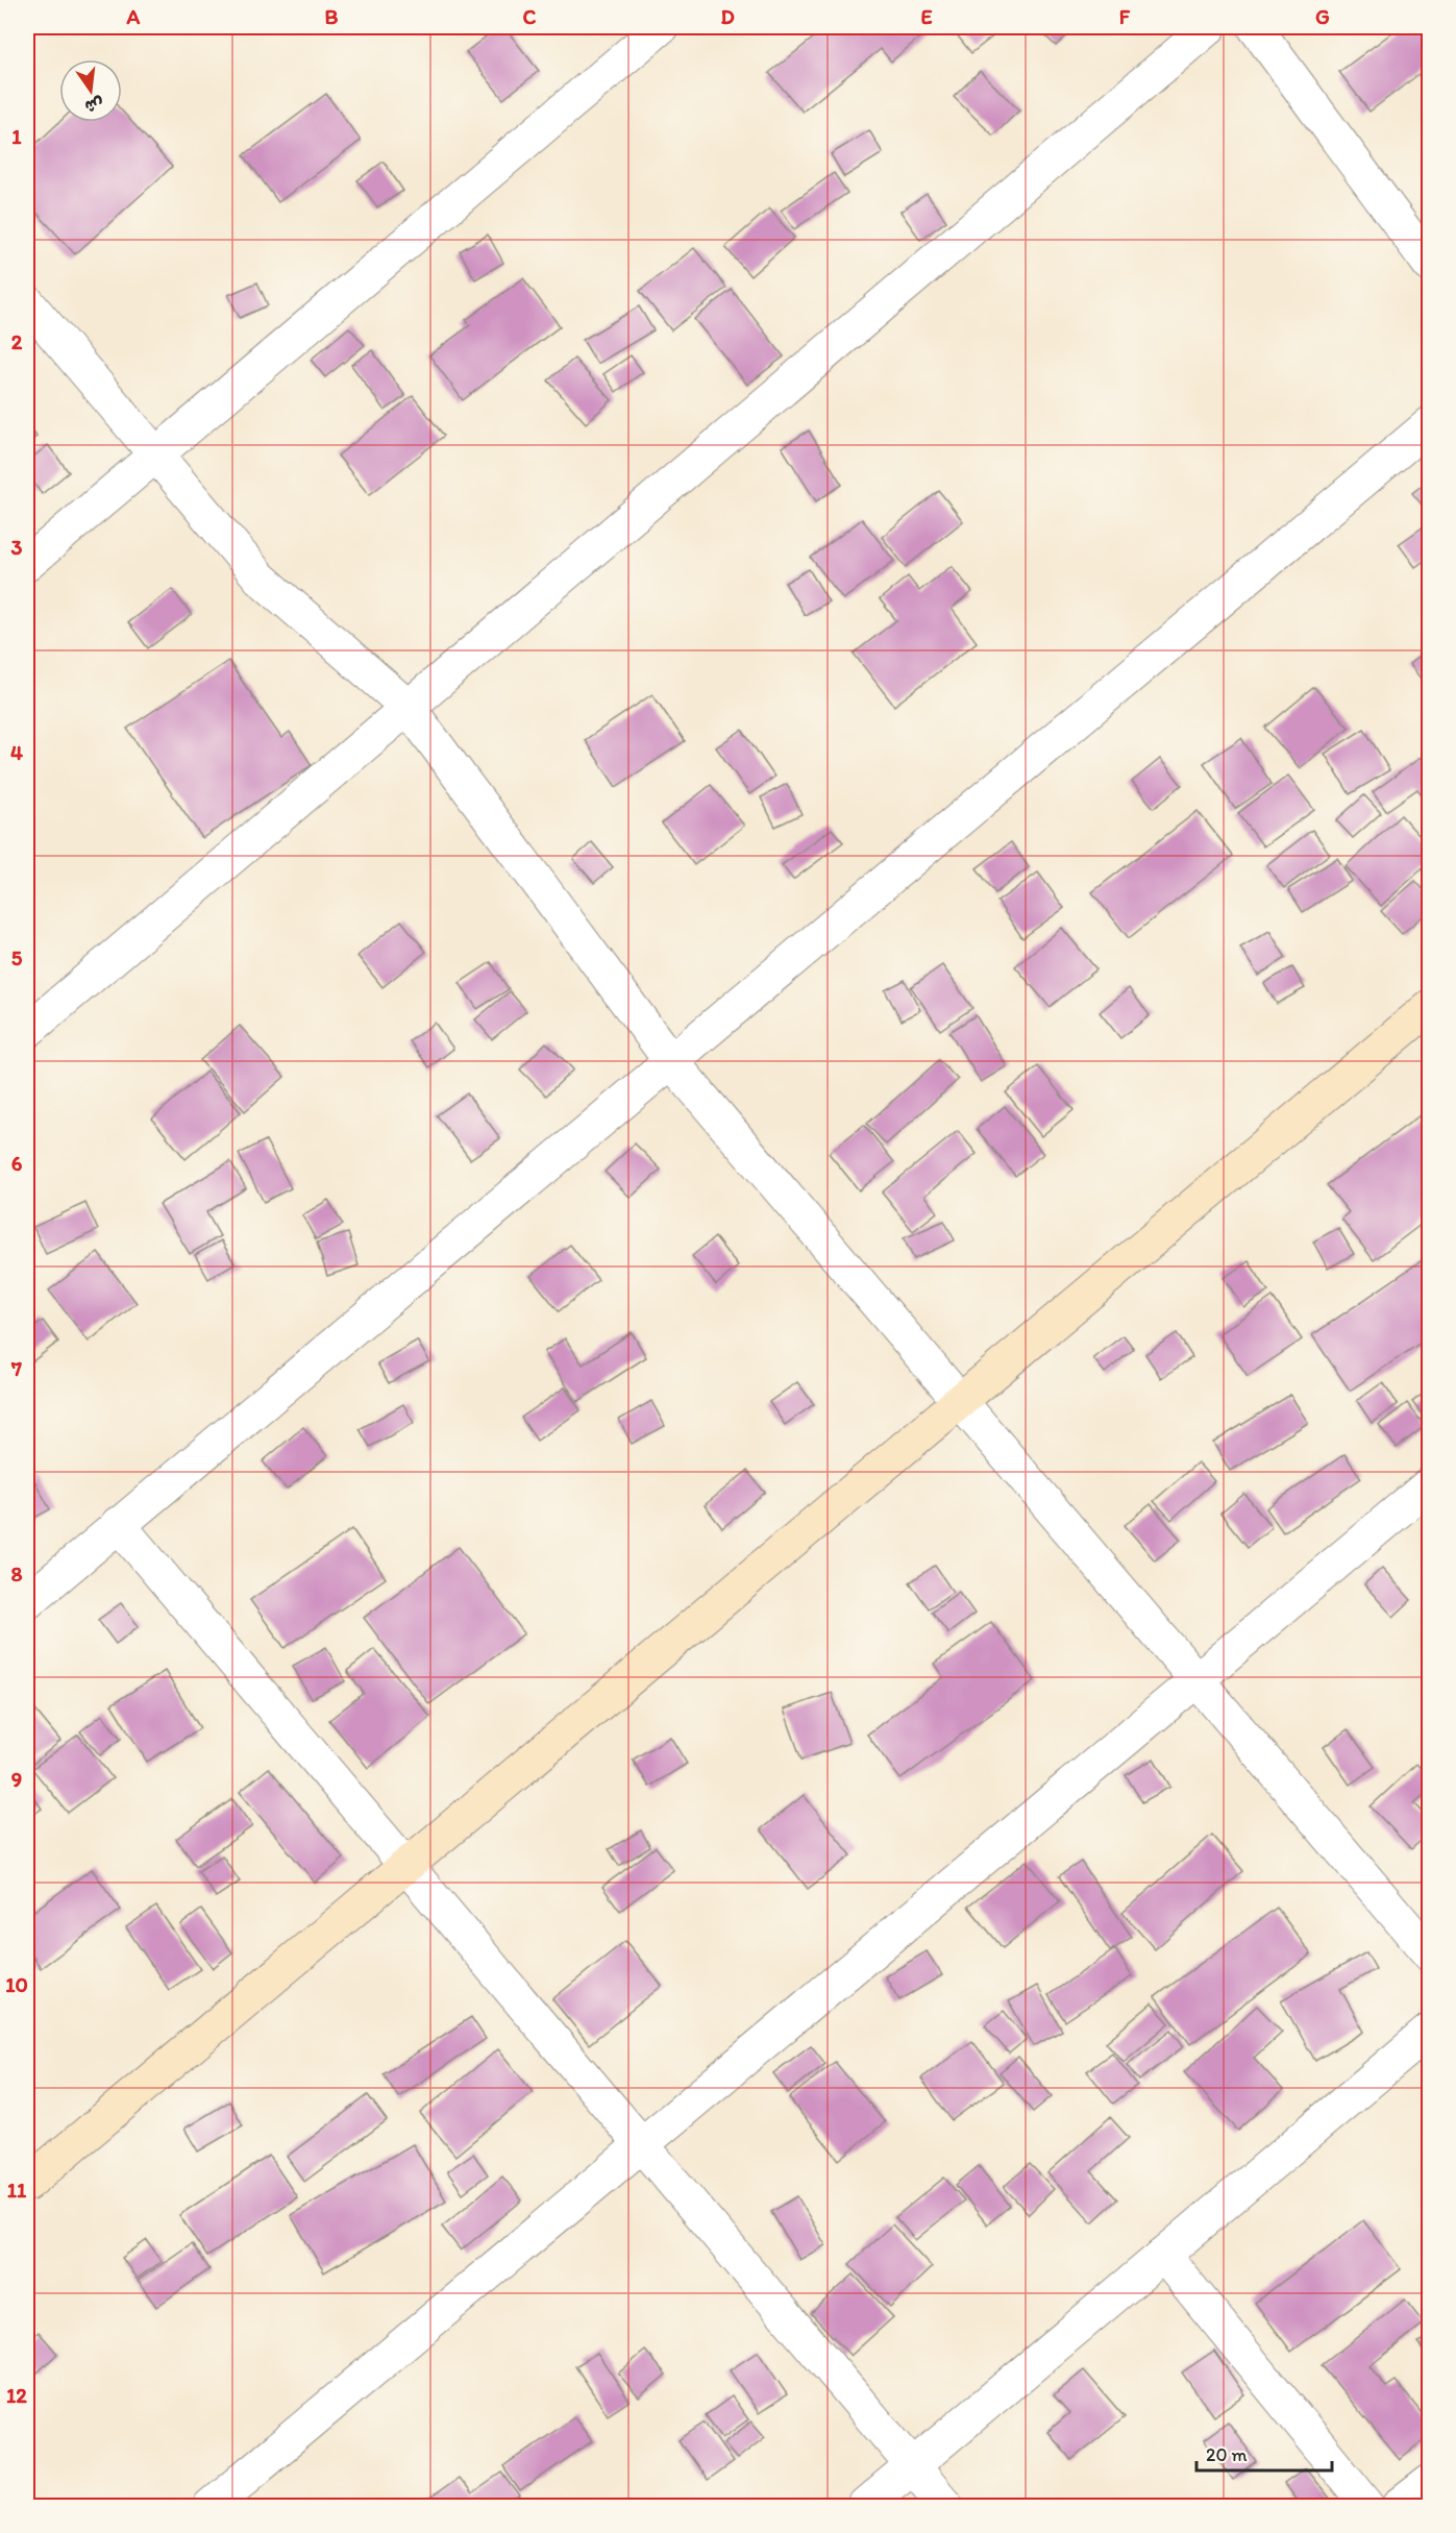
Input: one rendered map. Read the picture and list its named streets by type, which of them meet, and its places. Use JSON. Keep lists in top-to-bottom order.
{
  "scale_bar": "20 m",
  "north": "bottom",
  "grid": {
    "columns": [
      "A",
      "B",
      "C",
      "D",
      "E",
      "F",
      "G"
    ],
    "rows": [
      "1",
      "2",
      "3",
      "4",
      "5",
      "6",
      "7",
      "8",
      "9",
      "10",
      "11",
      "12"
    ]
  }
}
